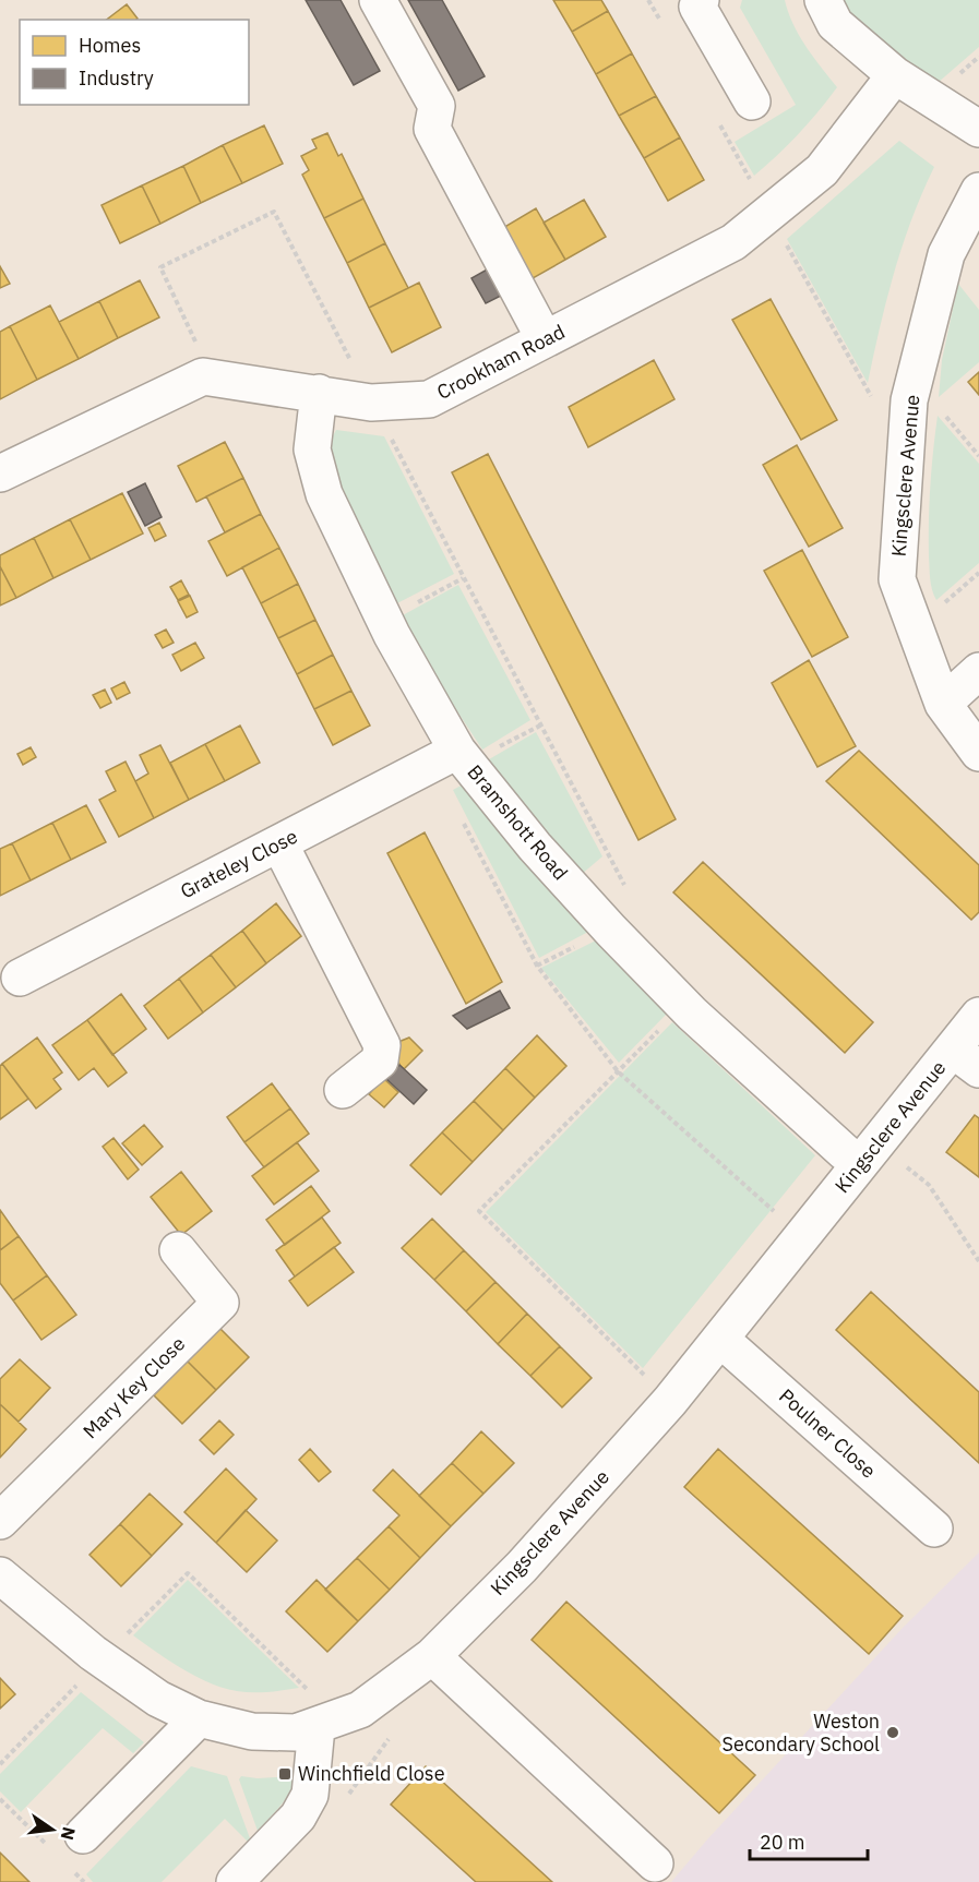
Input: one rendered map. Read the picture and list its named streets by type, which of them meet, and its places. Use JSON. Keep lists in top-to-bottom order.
{
  "streets": {
    "street": [
      "Crookham Road",
      "Kingsclere Avenue",
      "Bramshott Road",
      "Grateley Close",
      "Mary Key Close",
      "Poulner Close"
    ]
  },
  "crossings": [
    ["Crookham Road", "Bramshott Road"],
    ["Kingsclere Avenue", "Bramshott Road"],
    ["Kingsclere Avenue", "Poulner Close"],
    ["Bramshott Road", "Grateley Close"]
  ],
  "places": {
    "other": ["Weston Secondary School"],
    "transit": ["Winchfield Close"]
  },
  "legend": ["Homes", "Industry"],
  "scale_bar": "20 m",
  "north": "right"
}
